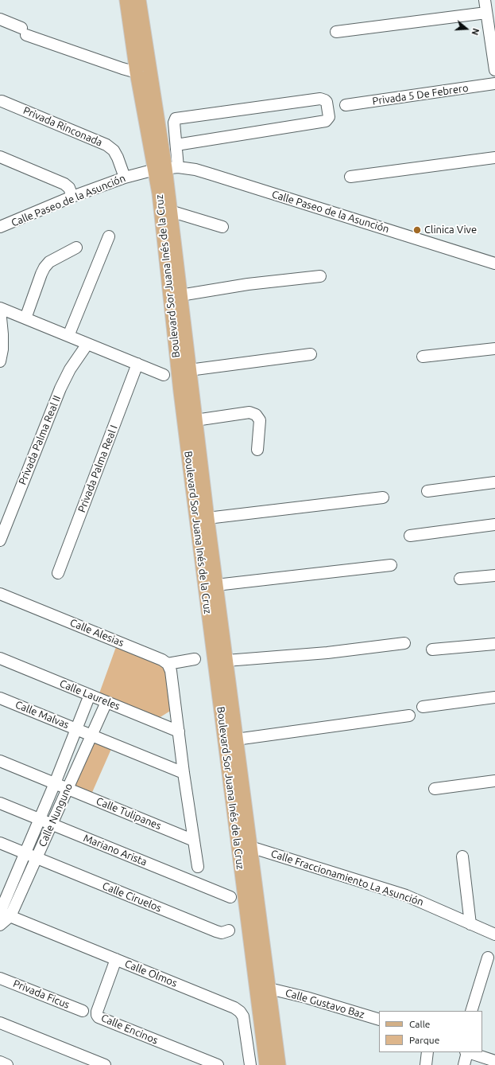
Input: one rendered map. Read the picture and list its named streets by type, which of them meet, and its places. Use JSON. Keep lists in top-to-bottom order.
{
  "streets": {
    "main road": ["Boulevard Sor Juana Inés de la Cruz"],
    "street": [
      "Privada 5 De Febrero",
      "Privada Rinconada",
      "Calle Paseo de la Asunción",
      "Privada Palma Real II",
      "Privada Palma Real I",
      "Calle Alesias",
      "Calle Laureles",
      "Calle Malvas",
      "Calle Tulipanes",
      "Calle Nunguno",
      "Mariano Arista",
      "Calle Fraccionamiento La Asunción",
      "Calle Ciruelos",
      "Calle Olmos",
      "Privada Ficus",
      "Calle Gustavo Baz",
      "Calle Encinos"
    ]
  },
  "crossings": [
    ["Privada Rinconada", "Calle Paseo de la Asunción"],
    ["Calle Paseo de la Asunción", "Boulevard Sor Juana Inés de la Cruz"],
    ["Boulevard Sor Juana Inés de la Cruz", "Calle Fraccionamiento La Asunción"],
    ["Boulevard Sor Juana Inés de la Cruz", "Calle Gustavo Baz"],
    ["Calle Laureles", "Calle Nunguno"],
    ["Calle Malvas", "Calle Nunguno"],
    ["Calle Tulipanes", "Calle Nunguno"],
    ["Calle Nunguno", "Mariano Arista"],
    ["Calle Nunguno", "Calle Ciruelos"],
    ["Calle Nunguno", "Calle Olmos"],
    ["Calle Olmos", "Calle Encinos"]
  ],
  "places": ["Clinica Vive"],
  "legend": ["Calle", "Parque"],
  "north": "right"
}
